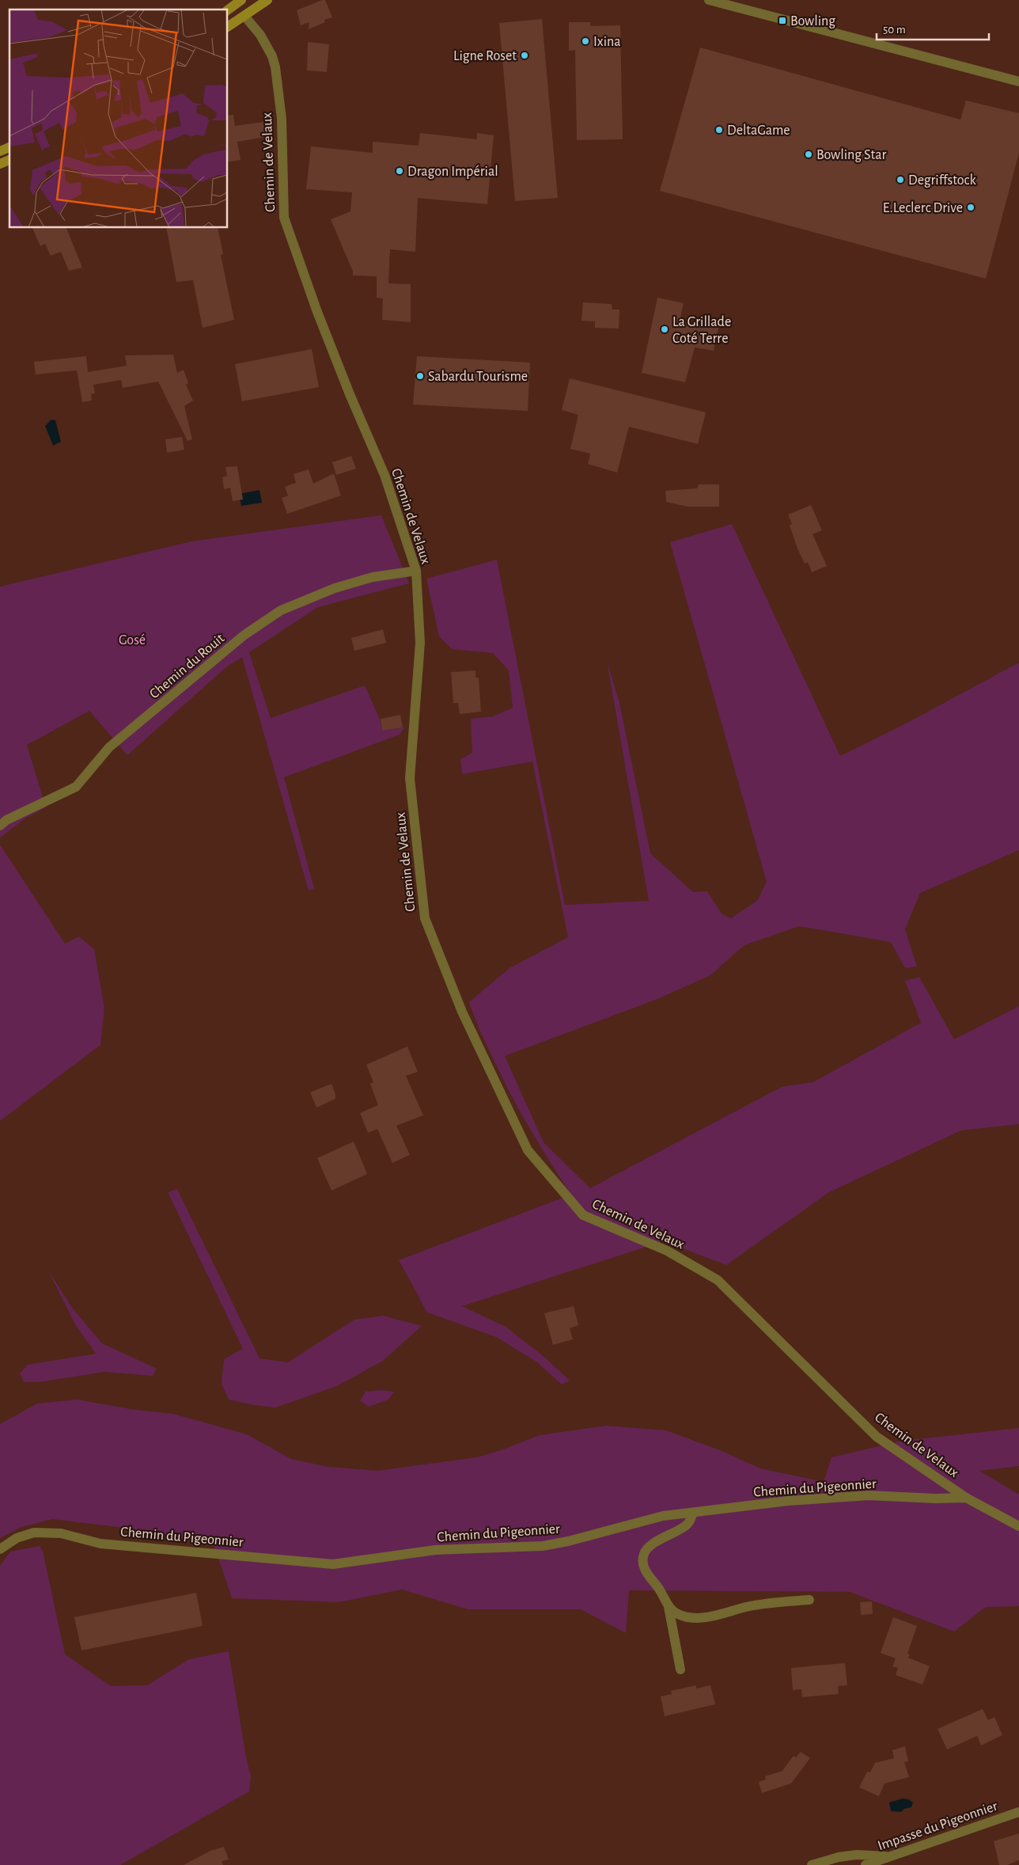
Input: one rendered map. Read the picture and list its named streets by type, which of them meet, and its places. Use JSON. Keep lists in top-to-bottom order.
{
  "streets": {
    "street": [
      "Chemin de Velaux",
      "Chemin du Rouit",
      "Chemin du Pigeonnier",
      "Impasse du Pigeonnier"
    ]
  },
  "crossings": [
    ["Chemin de Velaux", "Chemin du Rouit"],
    ["Chemin de Velaux", "Chemin du Pigeonnier"]
  ],
  "parks": ["Gosé"],
  "places": {
    "transit": ["Bowling"],
    "other": [
      "Ixina",
      "Ligne Roset",
      "DeltaGame",
      "Bowling Star",
      "Dragon Impérial",
      "Degriffstock",
      "E.Leclerc Drive",
      "La Grillade Coté Terre",
      "Sabardu Tourisme"
    ]
  },
  "scale_bar": "50 m"
}
